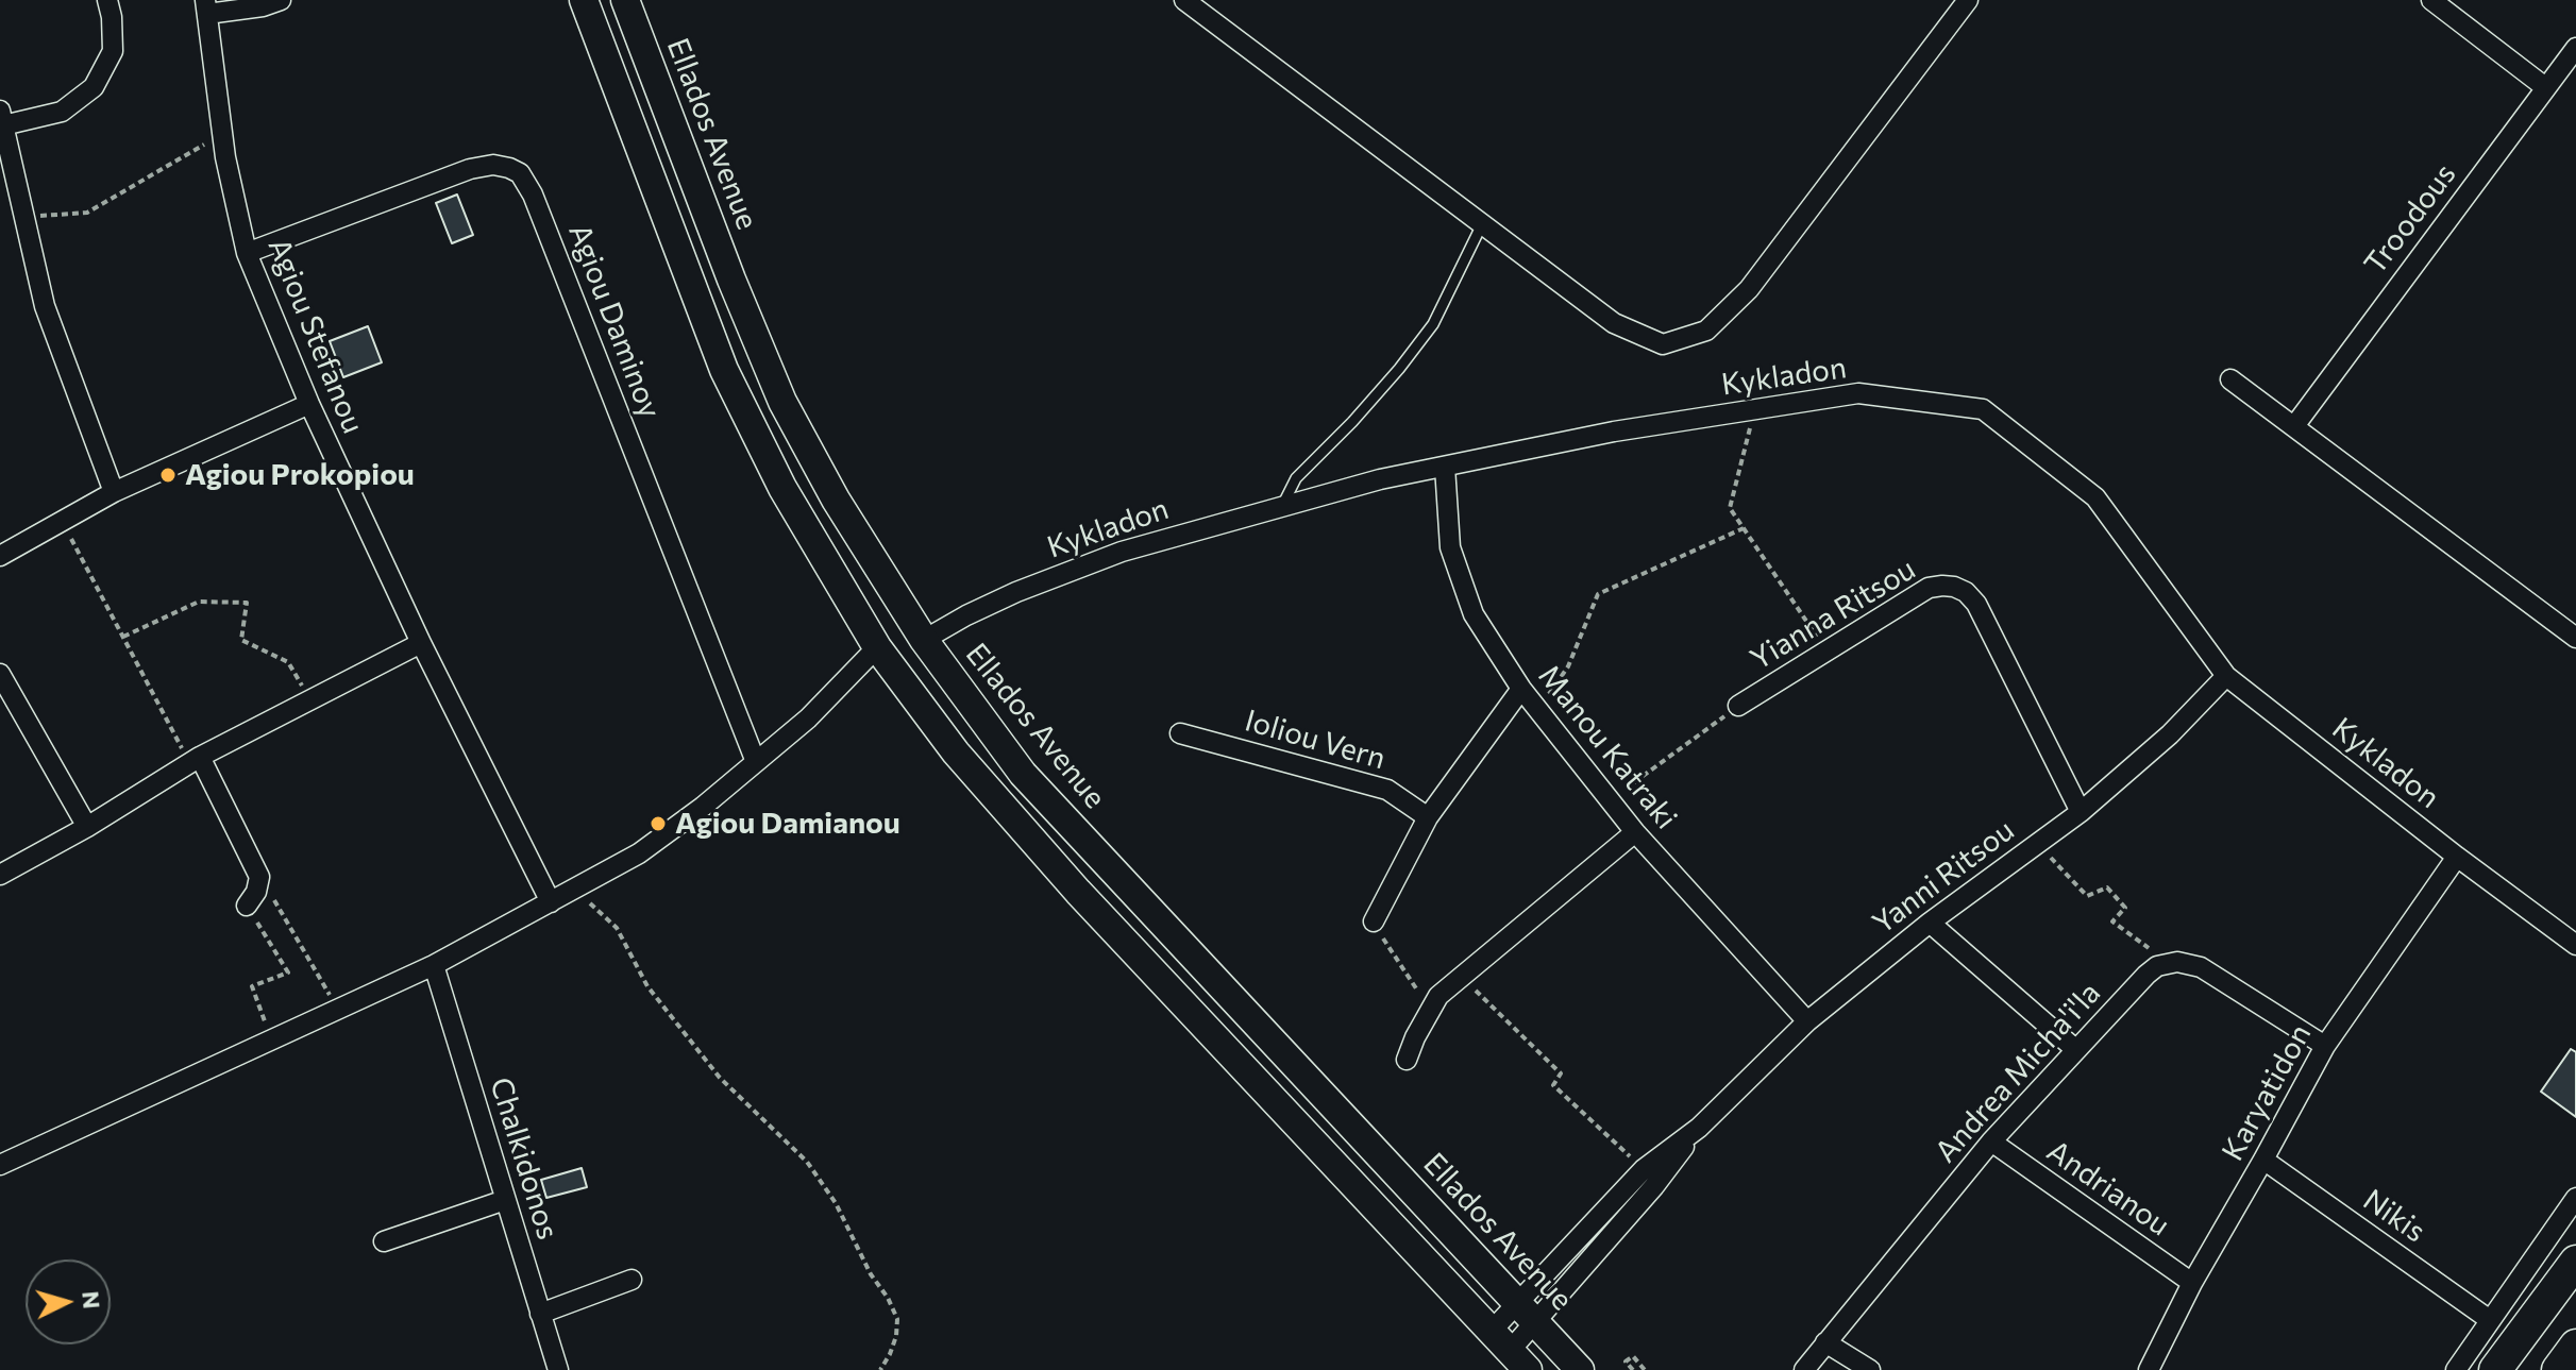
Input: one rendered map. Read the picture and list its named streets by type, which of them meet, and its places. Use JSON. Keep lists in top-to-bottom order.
{
  "streets": {
    "main road": ["Ellados Avenue"],
    "street": [
      "Troodous",
      "Agiou Daminoy",
      "Agiou Stefanou",
      "Kykladon",
      "Yianna Ritsou",
      "Ioliou Vern",
      "Manou Katraki",
      "Yanni Ritsou",
      "Andrea Micha'i'la",
      "Karyatidon",
      "Chalkidonos",
      "Andrianou",
      "Nikis"
    ]
  },
  "crossings": [
    ["Ellados Avenue", "Kykladon"],
    ["Ellados Avenue", "Yanni Ritsou"],
    ["Agiou Daminoy", "Agiou Stefanou"],
    ["Kykladon", "Manou Katraki"],
    ["Kykladon", "Yanni Ritsou"],
    ["Kykladon", "Karyatidon"],
    ["Yianna Ritsou", "Yanni Ritsou"],
    ["Manou Katraki", "Yanni Ritsou"],
    ["Andrea Micha'i'la", "Andrianou"],
    ["Karyatidon", "Andrianou"],
    ["Karyatidon", "Nikis"]
  ],
  "places": ["Agiou Prokopiou", "Agiou Damianou"],
  "north": "right"
}
